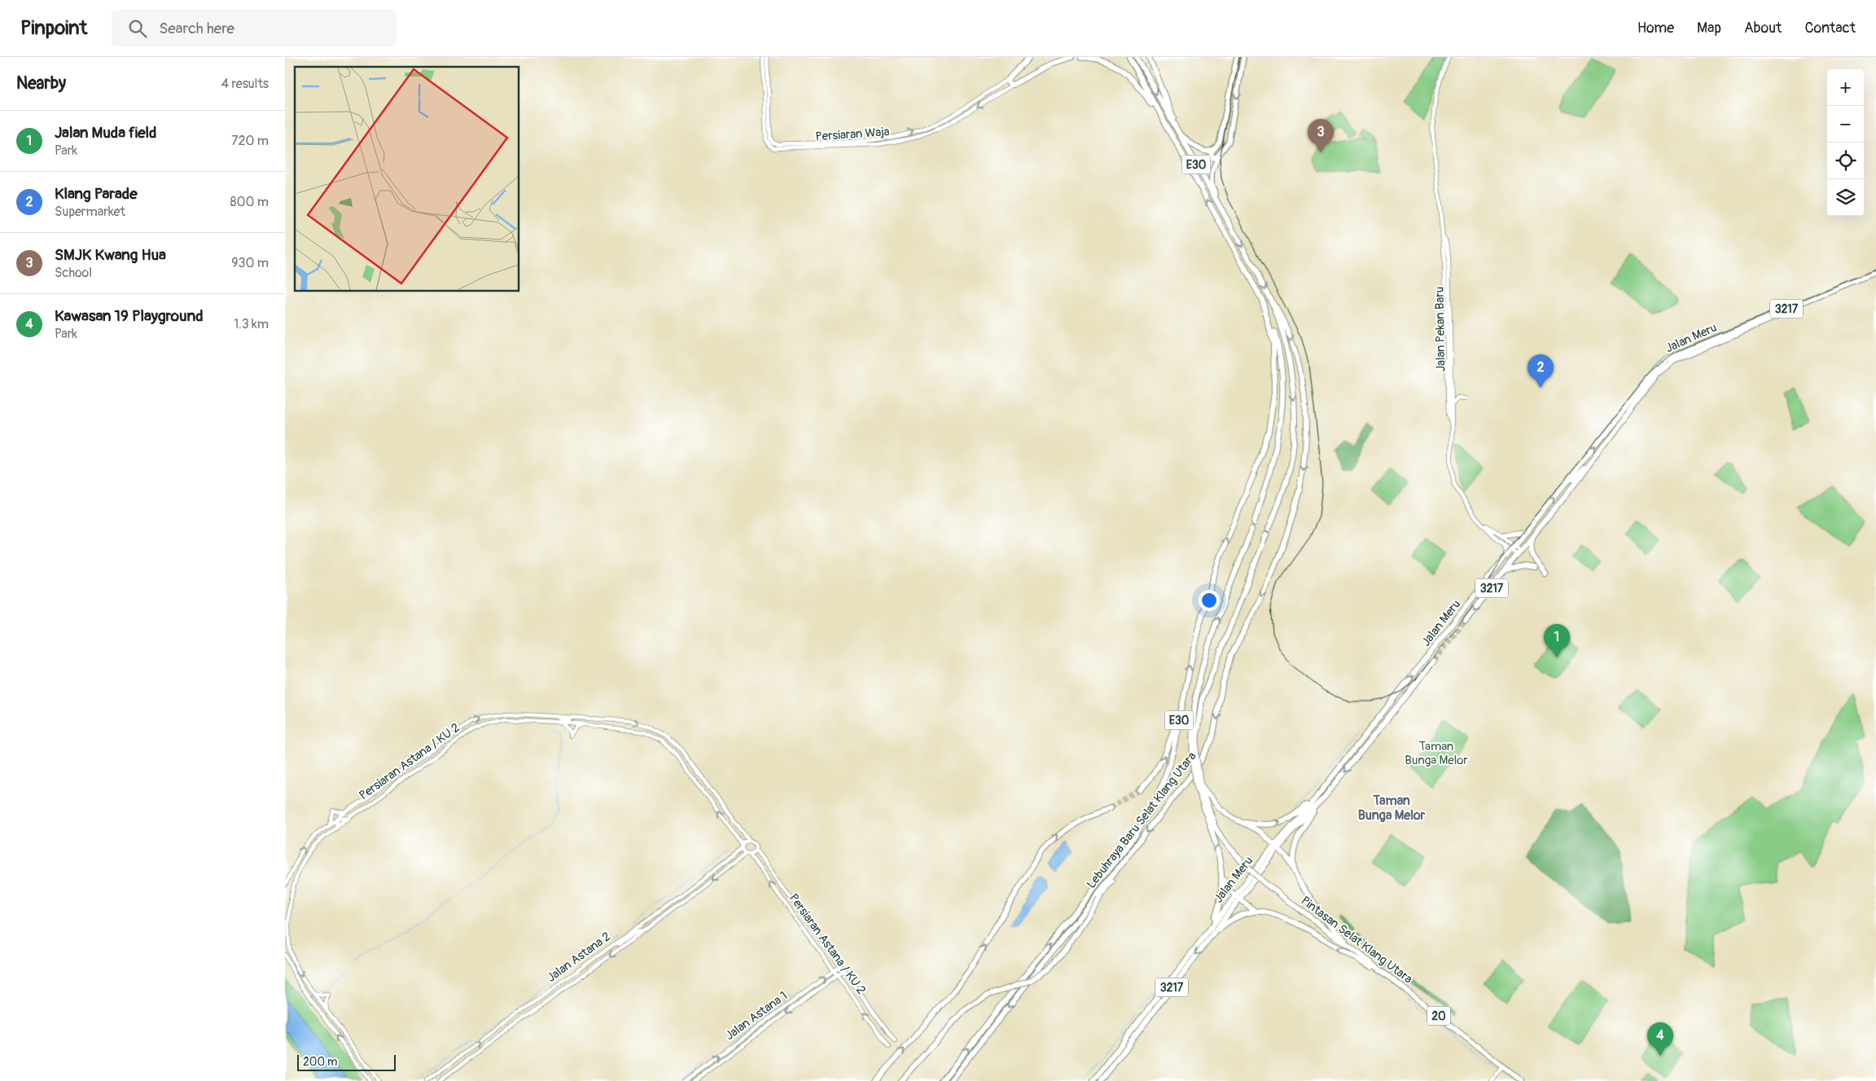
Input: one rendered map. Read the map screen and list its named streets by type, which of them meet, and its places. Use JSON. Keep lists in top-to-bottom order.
{
  "streets": {
    "highway": [
      "E30",
      "3217",
      "Jalan Meru",
      "Lebuhraya Baru Selat Klang Utara",
      "Pintasan Selat Klang Utara",
      "20"
    ],
    "street": [
      "Persiaran Waja",
      "Jalan Pekan Baru",
      "Persiaran Astana / KU 2",
      "Jalan Astana 2",
      "Jalan Astana 1"
    ]
  },
  "crossings": [
    ["E30", "Lebuhraya Baru Selat Klang Utara"],
    ["Jalan Pekan Baru", "Jalan Meru"],
    ["Persiaran Astana / KU 2", "Jalan Astana 2"],
    ["Persiaran Astana / KU 2", "Jalan Astana 1"],
    ["Lebuhraya Baru Selat Klang Utara", "20"],
    ["Pintasan Selat Klang Utara", "20"]
  ],
  "districts": ["Taman Bunga Melor"],
  "parks": ["Taman Bunga Melor"],
  "scale_bar": "200 m",
  "page": {
    "header": "Pinpoint",
    "search": "Search here",
    "nav": [
      "Home",
      "Map",
      "About",
      "Contact"
    ],
    "heading": ["Nearby", "4 results"],
    "map_buttons": ["+", "−"],
    "list": [
      {
        "mark": "1",
        "name": "Jalan Muda field",
        "note": "Park",
        "value": "720 m"
      },
      {
        "mark": "2",
        "name": "Klang Parade",
        "note": "Supermarket",
        "value": "800 m"
      },
      {
        "mark": "3",
        "name": "SMJK Kwang Hua",
        "note": "School",
        "value": "930 m"
      },
      {
        "mark": "4",
        "name": "Kawasan 19 Playground",
        "note": "Park",
        "value": "1.3 km"
      }
    ],
    "pins": [
      "3",
      "2",
      "1",
      "4"
    ],
    "scale": "200 m"
  }
}
